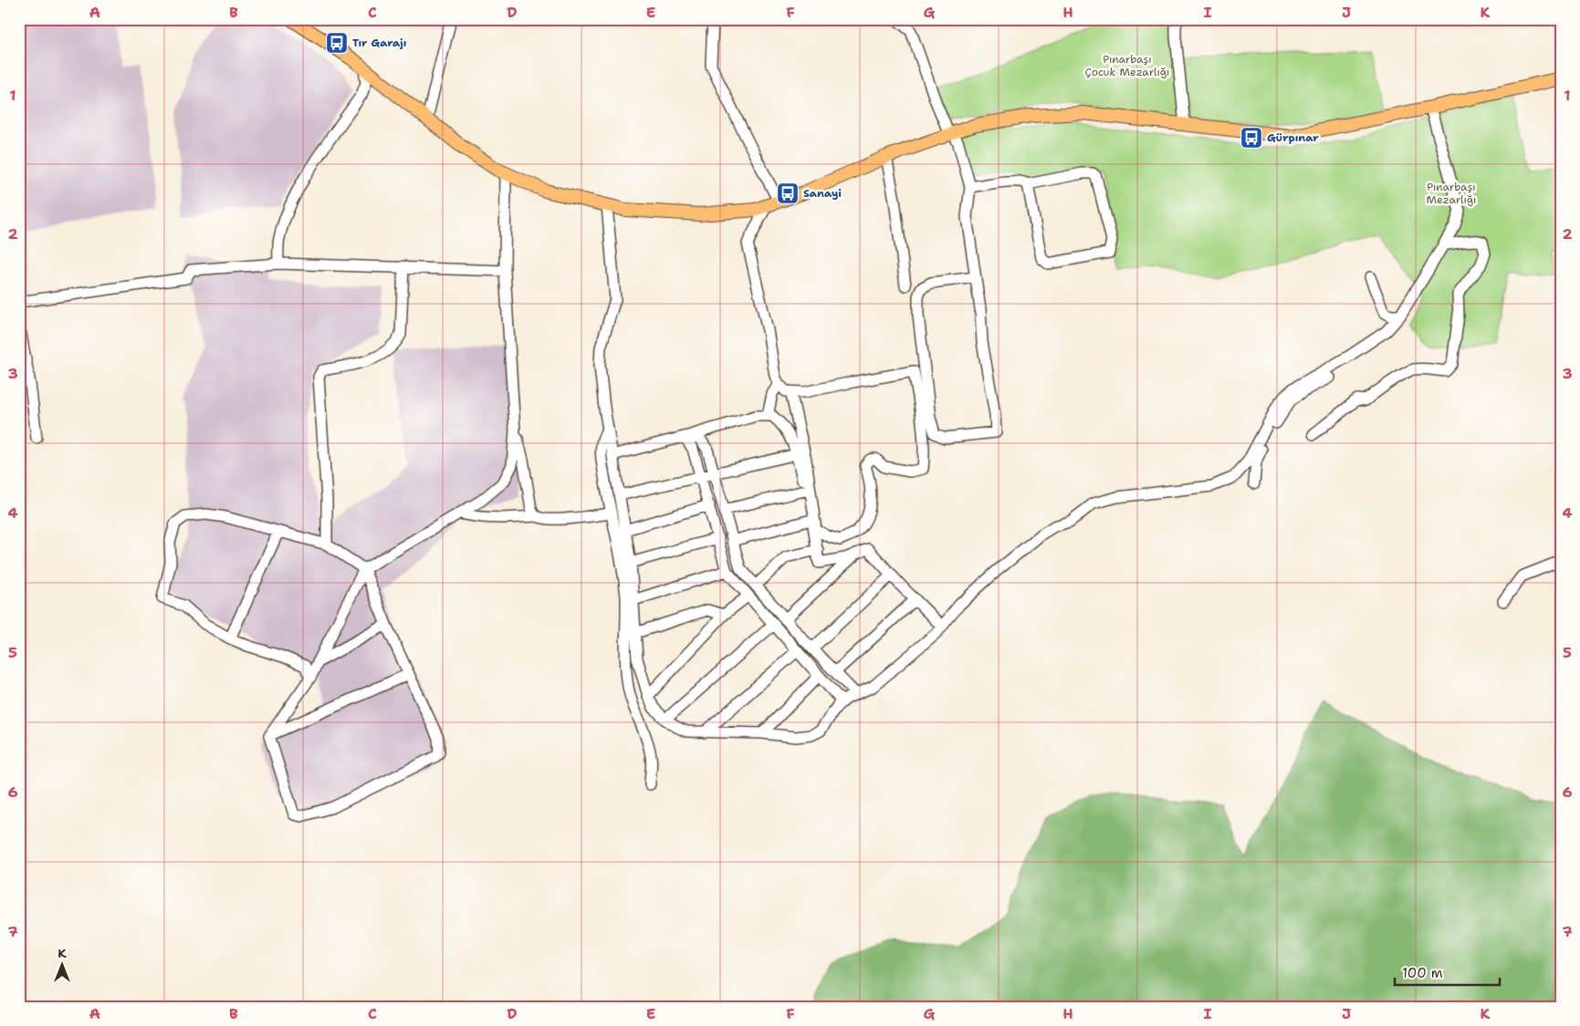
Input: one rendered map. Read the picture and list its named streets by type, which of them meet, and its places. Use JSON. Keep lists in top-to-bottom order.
{
  "parks": ["Pınarbaşı Çocuk Mezarlığı", "Pınarbaşı Mezarlığı"],
  "places": {
    "bus stop": ["Tır Garajı", "Gürpınar", "Sanayi"]
  },
  "scale_bar": "100 m",
  "north": "top",
  "grid": {
    "columns": [
      "A",
      "B",
      "C",
      "D",
      "E",
      "F",
      "G",
      "H",
      "I",
      "J",
      "K"
    ],
    "rows": [
      "1",
      "2",
      "3",
      "4",
      "5",
      "6",
      "7"
    ]
  }
}
